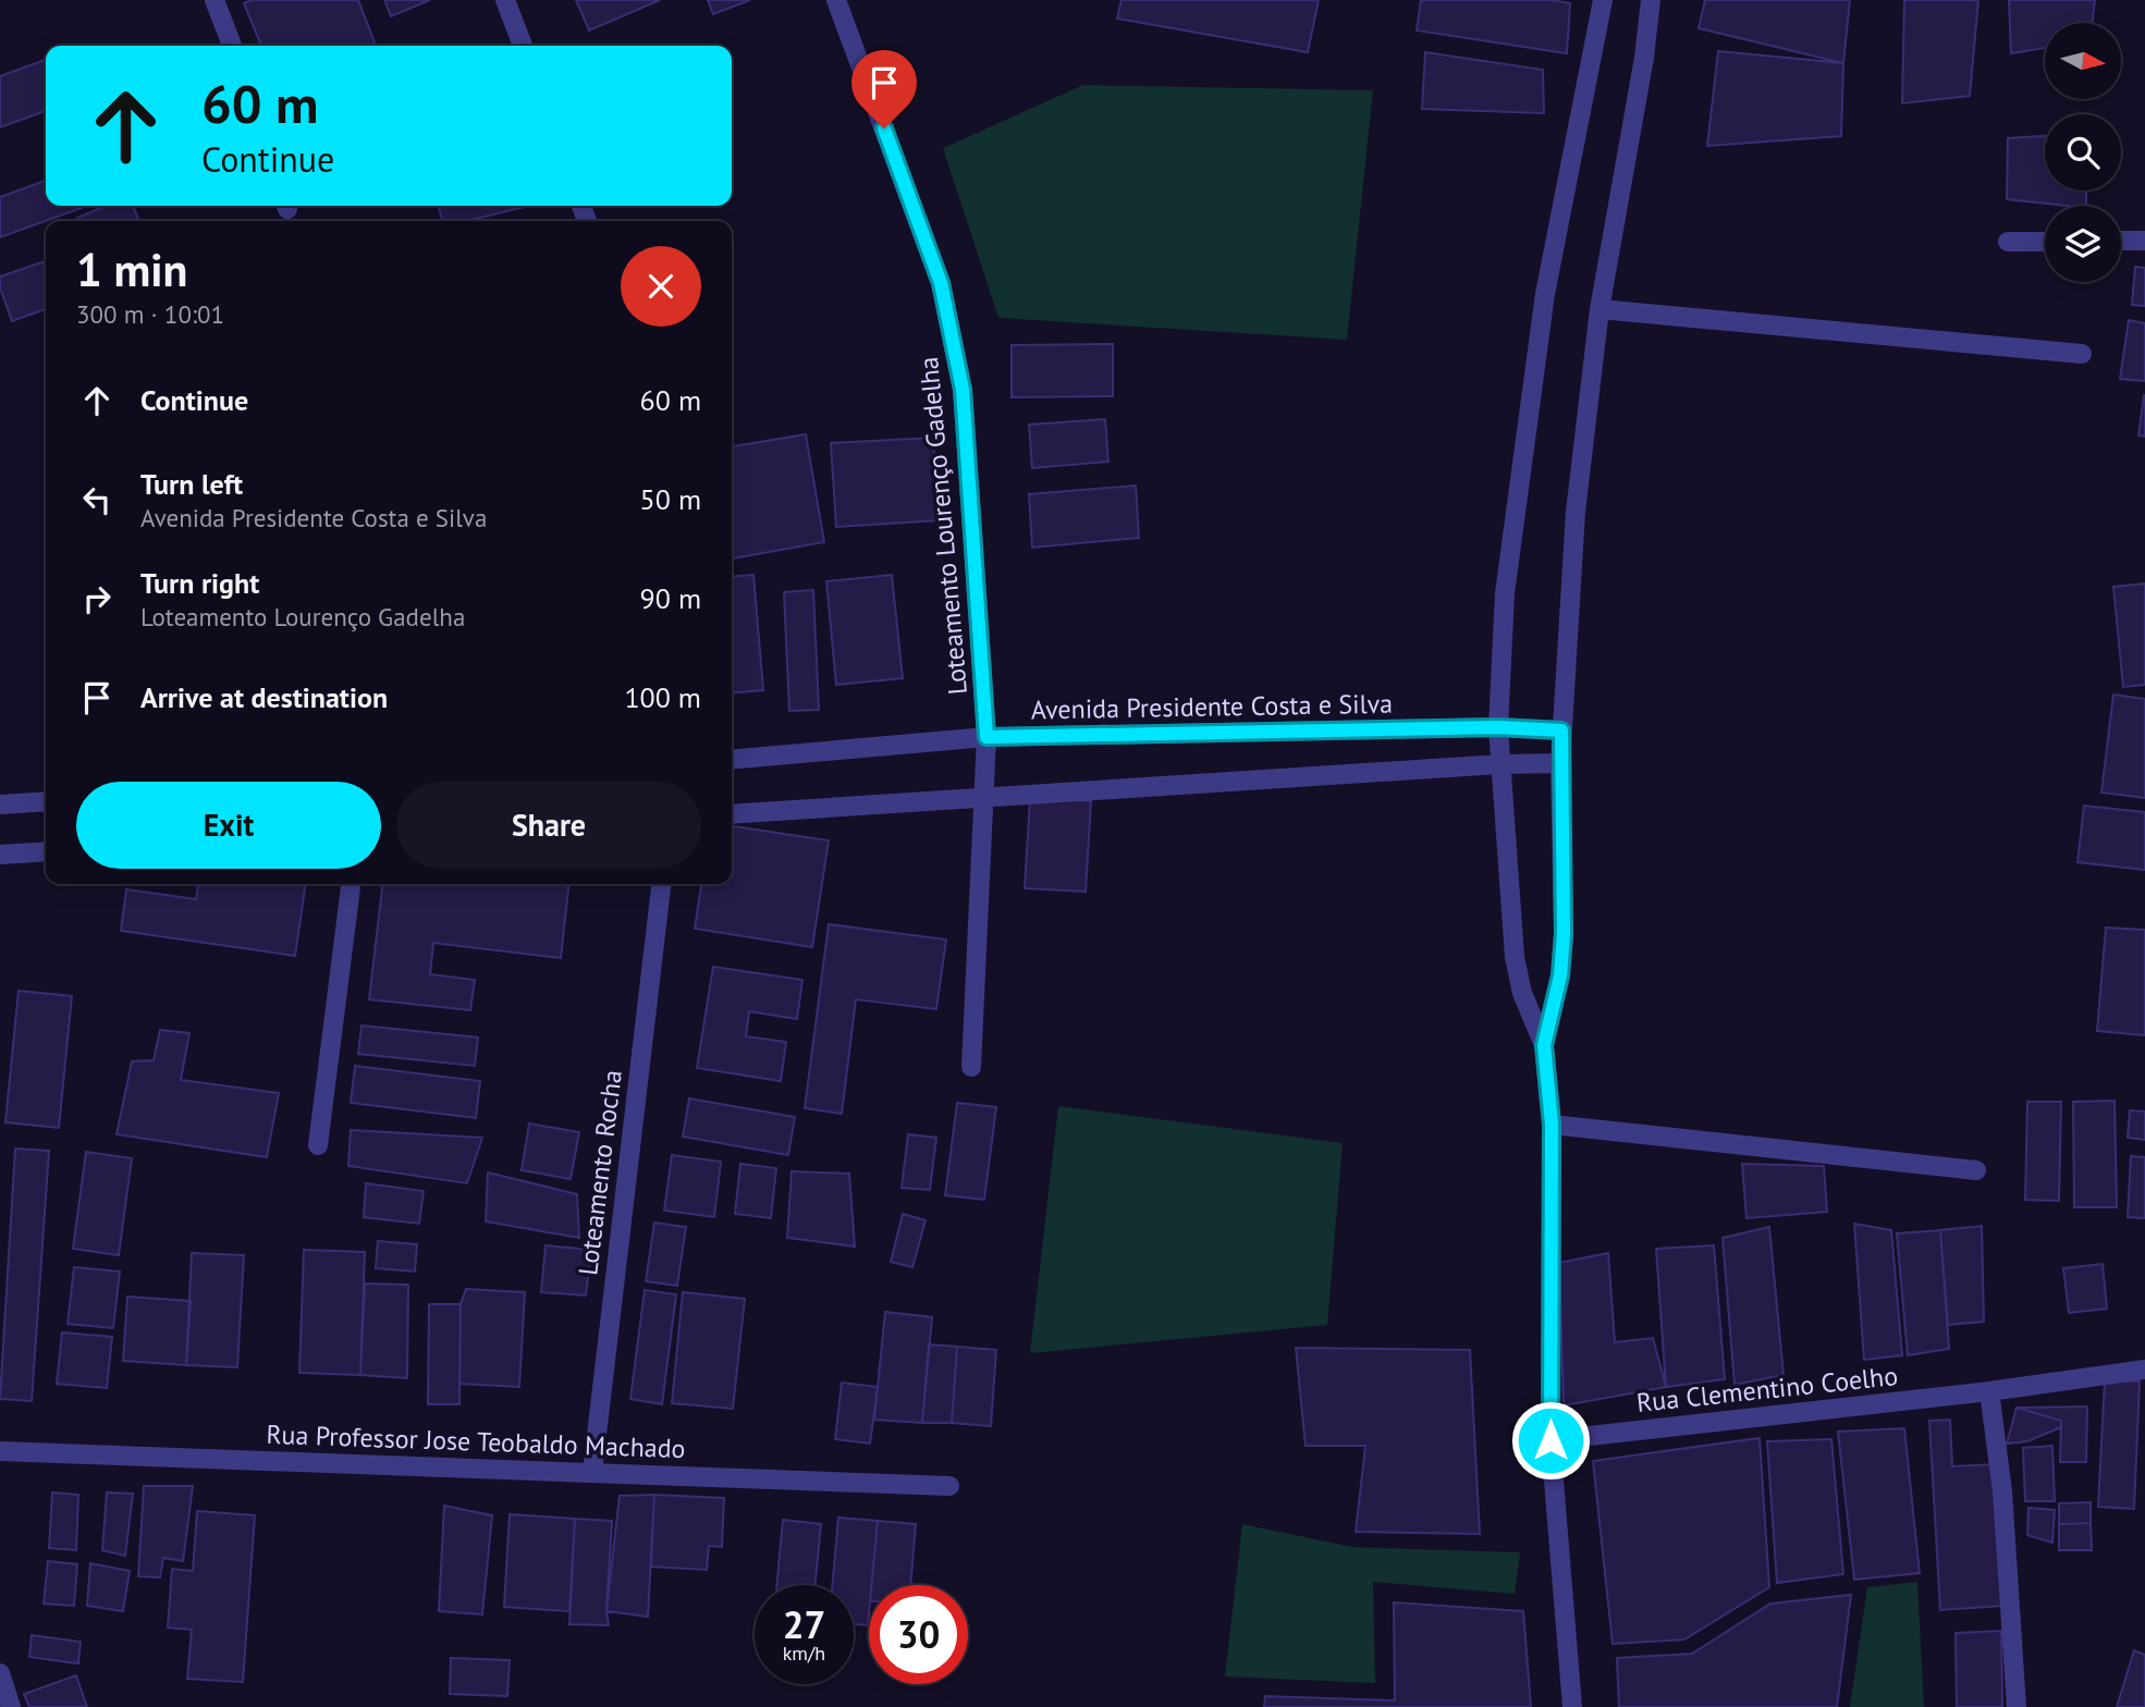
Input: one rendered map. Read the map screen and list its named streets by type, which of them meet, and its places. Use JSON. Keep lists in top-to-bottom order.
{
  "streets": {
    "street": [
      "Loteamento Lourenço Gadelha",
      "Avenida Presidente Costa e Silva",
      "Loteamento Rocha",
      "Rua Clementino Coelho",
      "Rua Professor Jose Teobaldo Machado"
    ]
  },
  "crossings": [
    ["Loteamento Lourenço Gadelha", "Avenida Presidente Costa e Silva"],
    ["Loteamento Rocha", "Rua Professor Jose Teobaldo Machado"]
  ],
  "north": "right",
  "page": {
    "turn": ["60 m", "Continue"],
    "heading": ["1 min", "300 m · 10:01"],
    "list": [
      {
        "name": "Continue",
        "value": "60 m"
      },
      {
        "name": "Turn left",
        "note": "Avenida Presidente Costa e Silva",
        "value": "50 m"
      },
      {
        "name": "Turn right",
        "note": "Loteamento Lourenço Gadelha",
        "value": "90 m"
      },
      {
        "name": "Arrive at destination",
        "value": "100 m"
      }
    ],
    "buttons": ["Exit", "Share"],
    "speed": "27 km/h",
    "limit": "30"
  }
}
